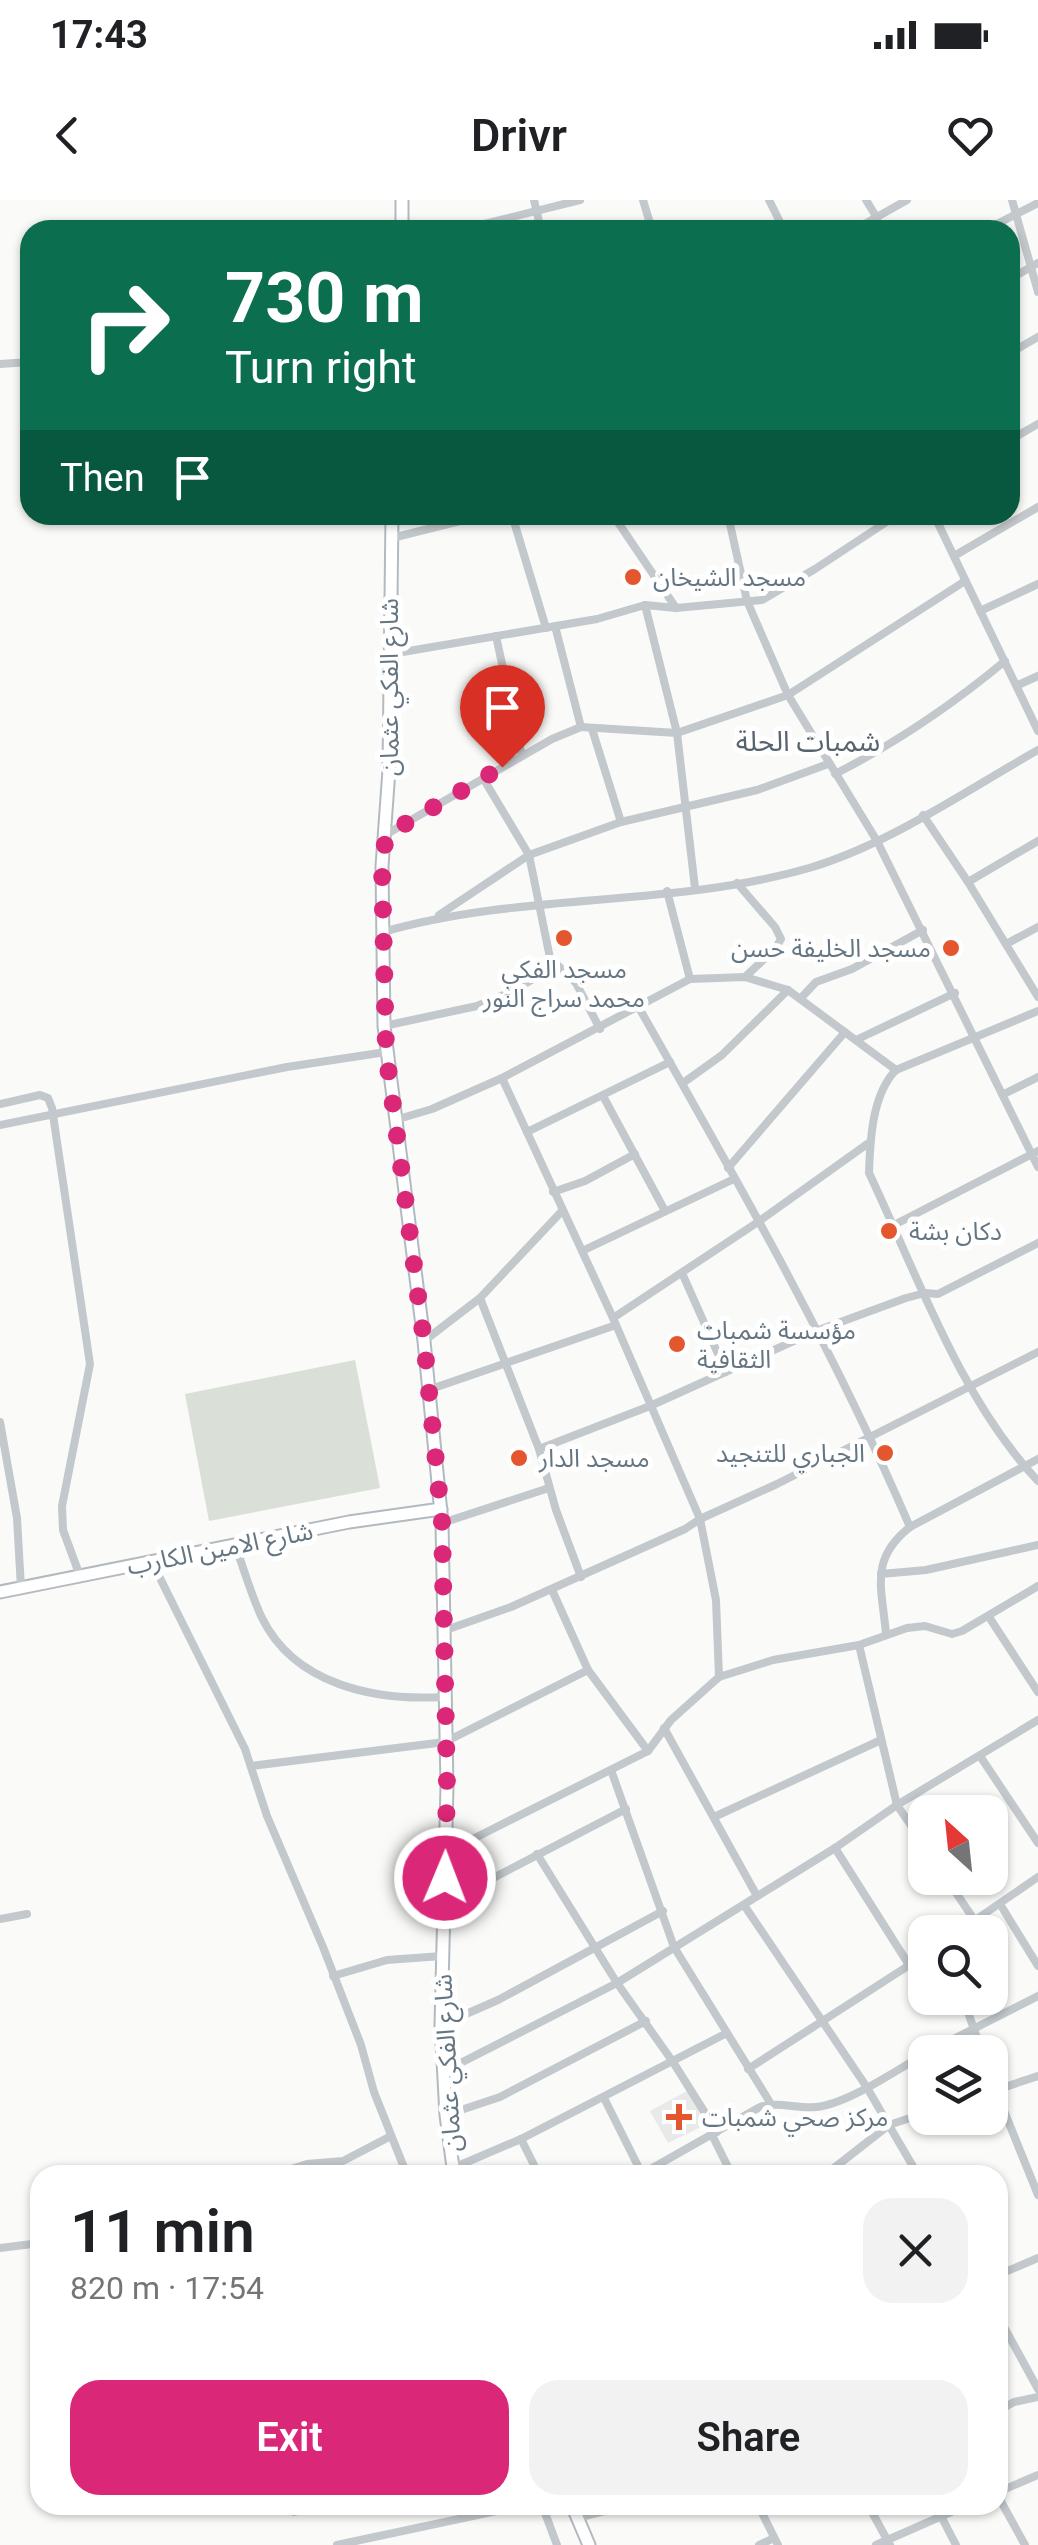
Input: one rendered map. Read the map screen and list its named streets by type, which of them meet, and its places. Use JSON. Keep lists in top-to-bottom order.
{
  "streets": {
    "street": ["شارع الفكي عثمان", "شارع الامين الكارب"]
  },
  "crossings": [
    ["شارع الفكي عثمان", "شارع الامين الكارب"]
  ],
  "districts": ["شمبات الحلة"],
  "places": {
    "other": [
      "مسجد الشيخان",
      "مسجد الفكي محمد سراج النور",
      "مسجد الخليفة حسن",
      "دكان بشة",
      "مؤسسة شمبات الثقافية",
      "الجباري للتنجيد",
      "مسجد الدار"
    ],
    "health": ["مركز صحي شمبات"]
  },
  "north": "top left",
  "page": {
    "status": "17:43",
    "header": "Drivr",
    "turn": ["730 m", "Turn right"],
    "then": "Then",
    "heading": ["11 min", "820 m · 17:54"],
    "buttons": ["Exit", "Share"]
  }
}
